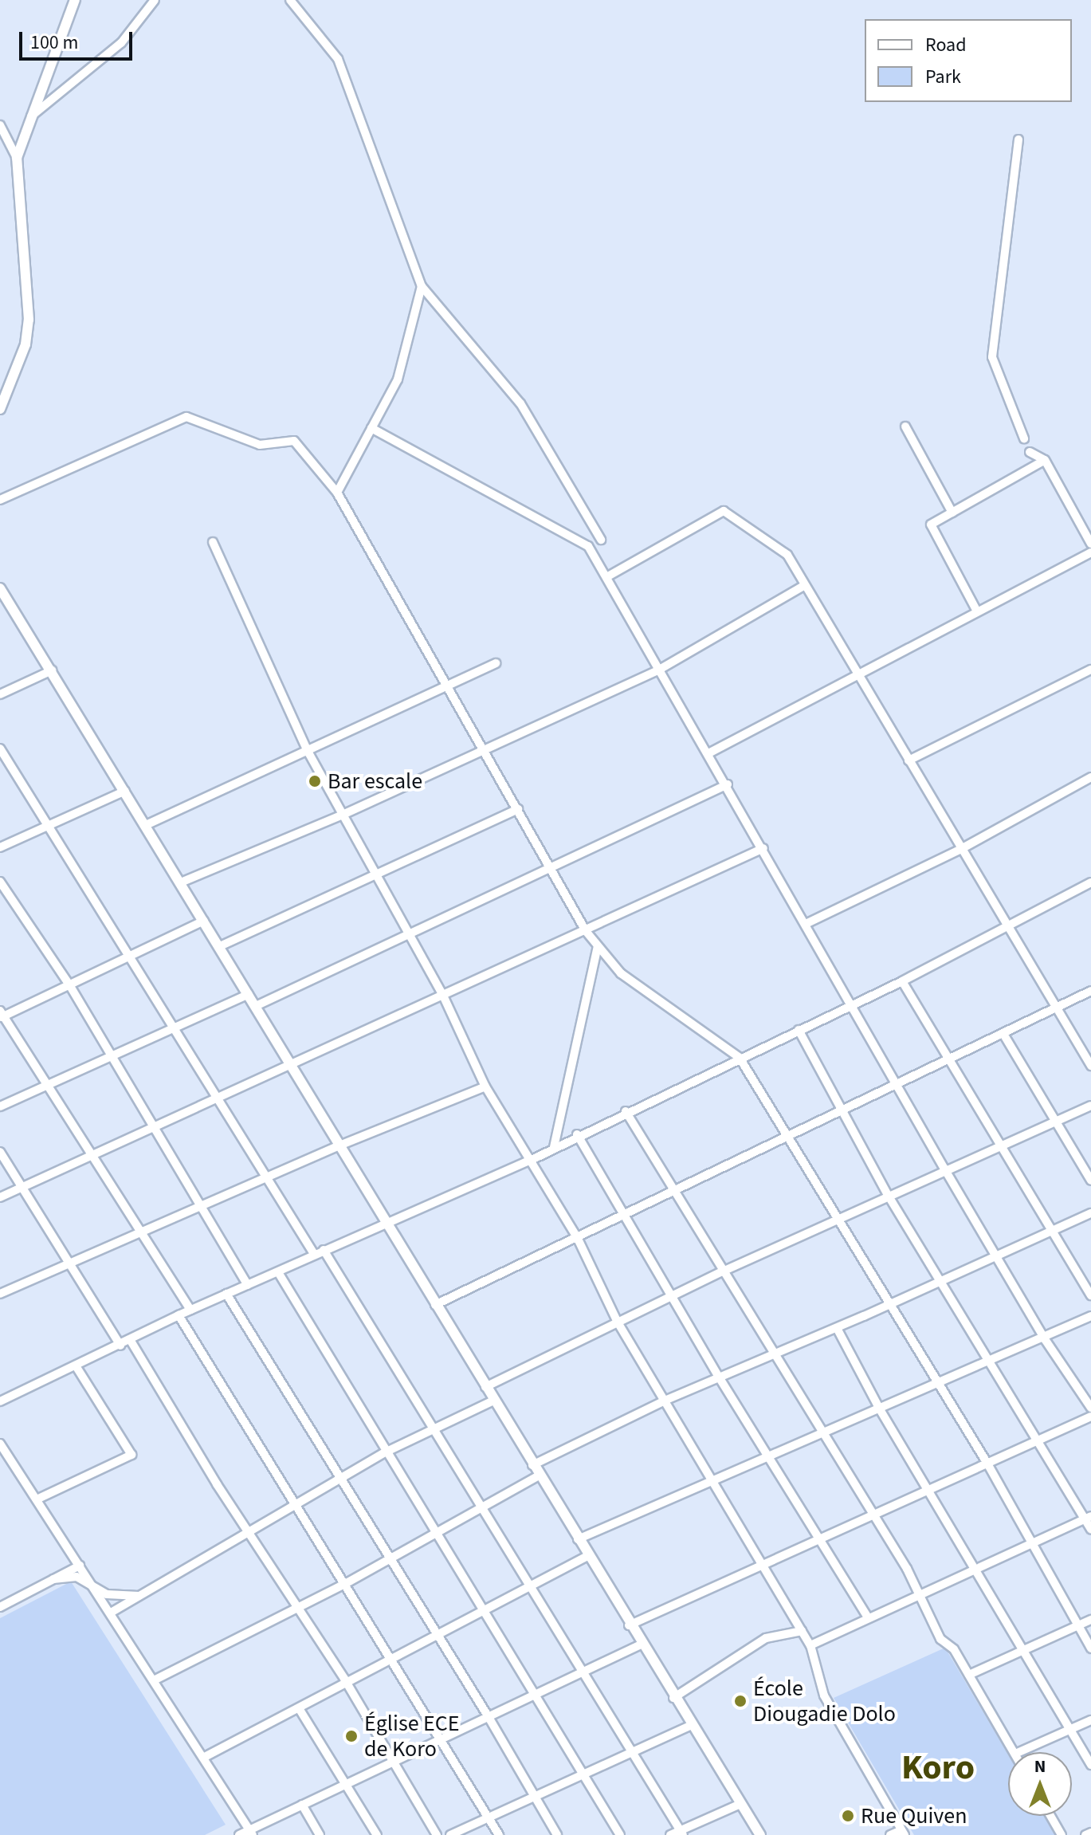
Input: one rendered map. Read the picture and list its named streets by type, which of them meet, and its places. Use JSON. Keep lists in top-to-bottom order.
{
  "districts": ["Koro"],
  "places": [
    "Bar escale",
    "École Diougadie Dolo",
    "Église ECE de Koro",
    "Rue Quiven"
  ],
  "legend": ["Road", "Park"],
  "scale_bar": "100 m",
  "north": "top"
}
